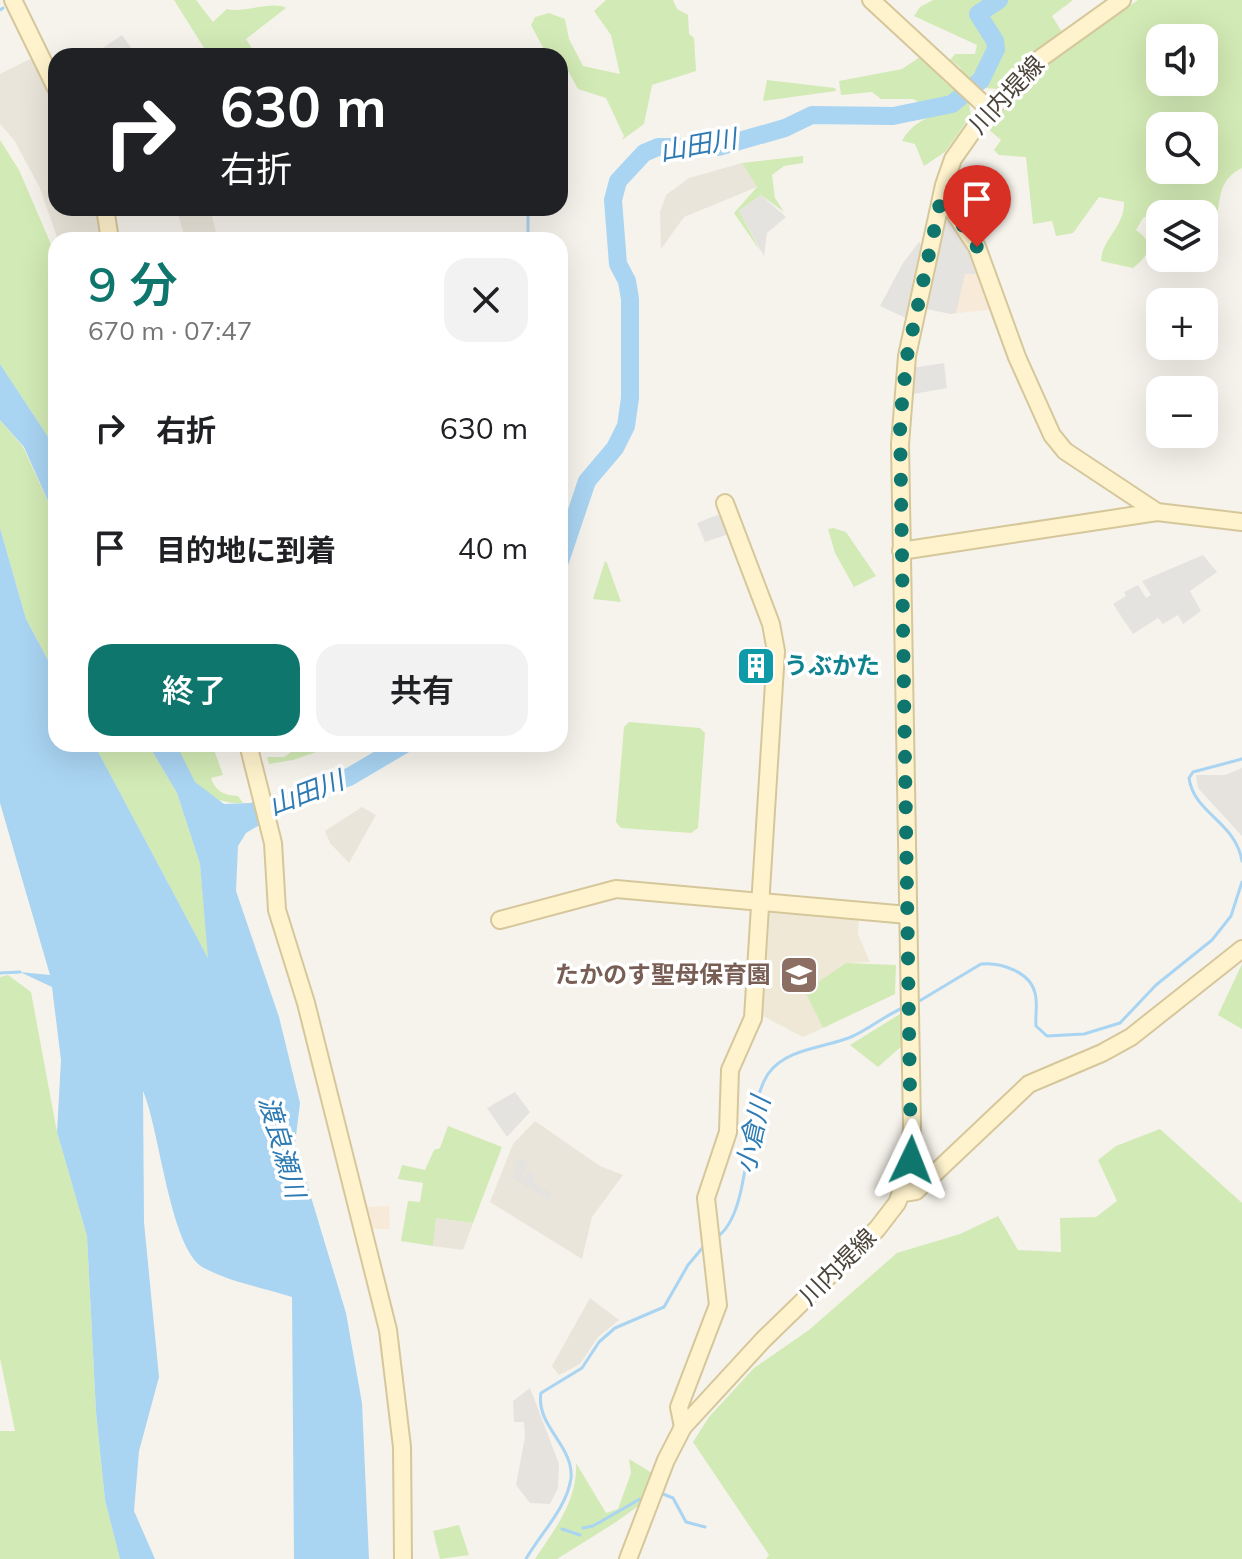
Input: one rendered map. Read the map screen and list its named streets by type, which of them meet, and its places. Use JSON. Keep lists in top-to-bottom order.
{
  "streets": {
    "street": ["川内堤線"]
  },
  "water": ["山田川", "小倉川", "渡良瀬川"],
  "places": {
    "building": ["うぶかた"],
    "school or university": ["たかのす聖母保育園"]
  },
  "page": {
    "map_buttons": ["+", "−"],
    "turn": ["630 m", "右折"],
    "heading": ["9 分", "670 m · 07:47"],
    "list": [
      {
        "name": "右折",
        "value": "630 m"
      },
      {
        "name": "目的地に到着",
        "value": "40 m"
      }
    ],
    "buttons": ["終了", "共有"]
  }
}
